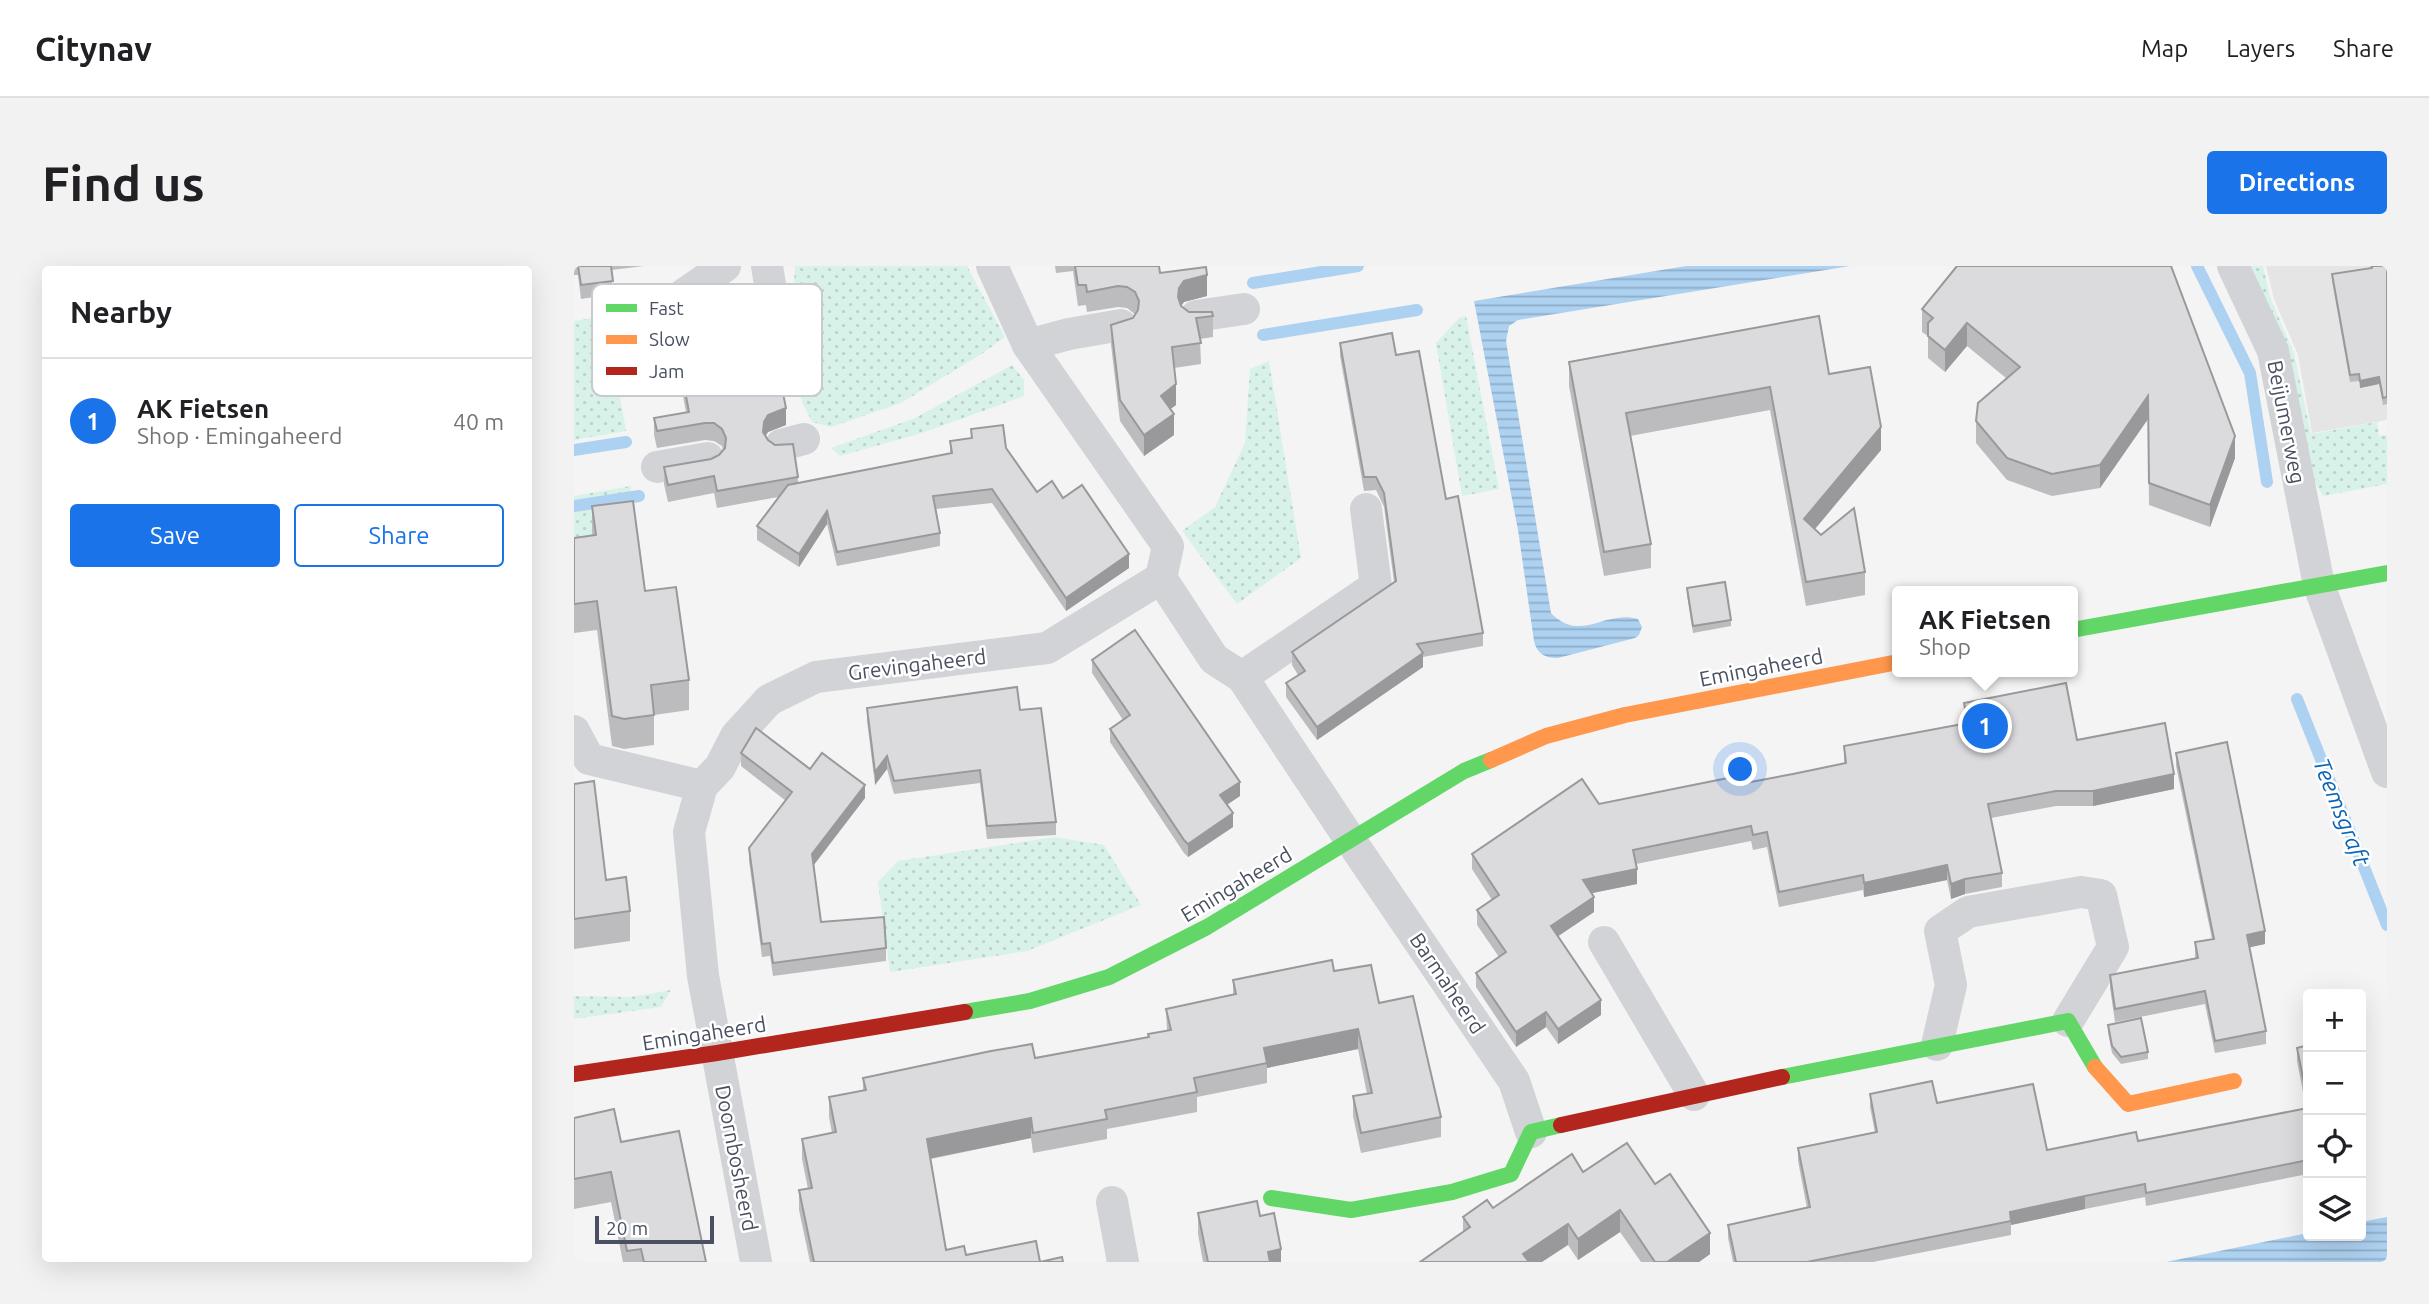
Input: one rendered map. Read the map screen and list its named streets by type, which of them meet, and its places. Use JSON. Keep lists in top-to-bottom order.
{
  "streets": {
    "street": [
      "Beijumerweg",
      "Grevingaheerd",
      "Emingaheerd",
      "Barmaheerd",
      "Doornbosheerd"
    ]
  },
  "crossings": [
    ["Grevingaheerd", "Emingaheerd"],
    ["Grevingaheerd", "Doornbosheerd"],
    ["Emingaheerd", "Barmaheerd"],
    ["Emingaheerd", "Doornbosheerd"]
  ],
  "water": ["Teemsgraft"],
  "legend": ["Fast", "Slow", "Jam"],
  "scale_bar": "20 m",
  "page": {
    "header": "Citynav",
    "nav": ["Map", "Layers", "Share"],
    "buttons": [
      "Directions",
      ["Save", "Share"]
    ],
    "title": "Find us",
    "heading": "Nearby",
    "list": [
      {
        "mark": "1",
        "name": "AK Fietsen",
        "note": "Shop · Emingaheerd",
        "value": "40 m"
      }
    ],
    "popup": ["AK Fietsen", "Shop"],
    "pins": "1",
    "map_buttons": ["+", "−"],
    "scale": "20 m"
  }
}
